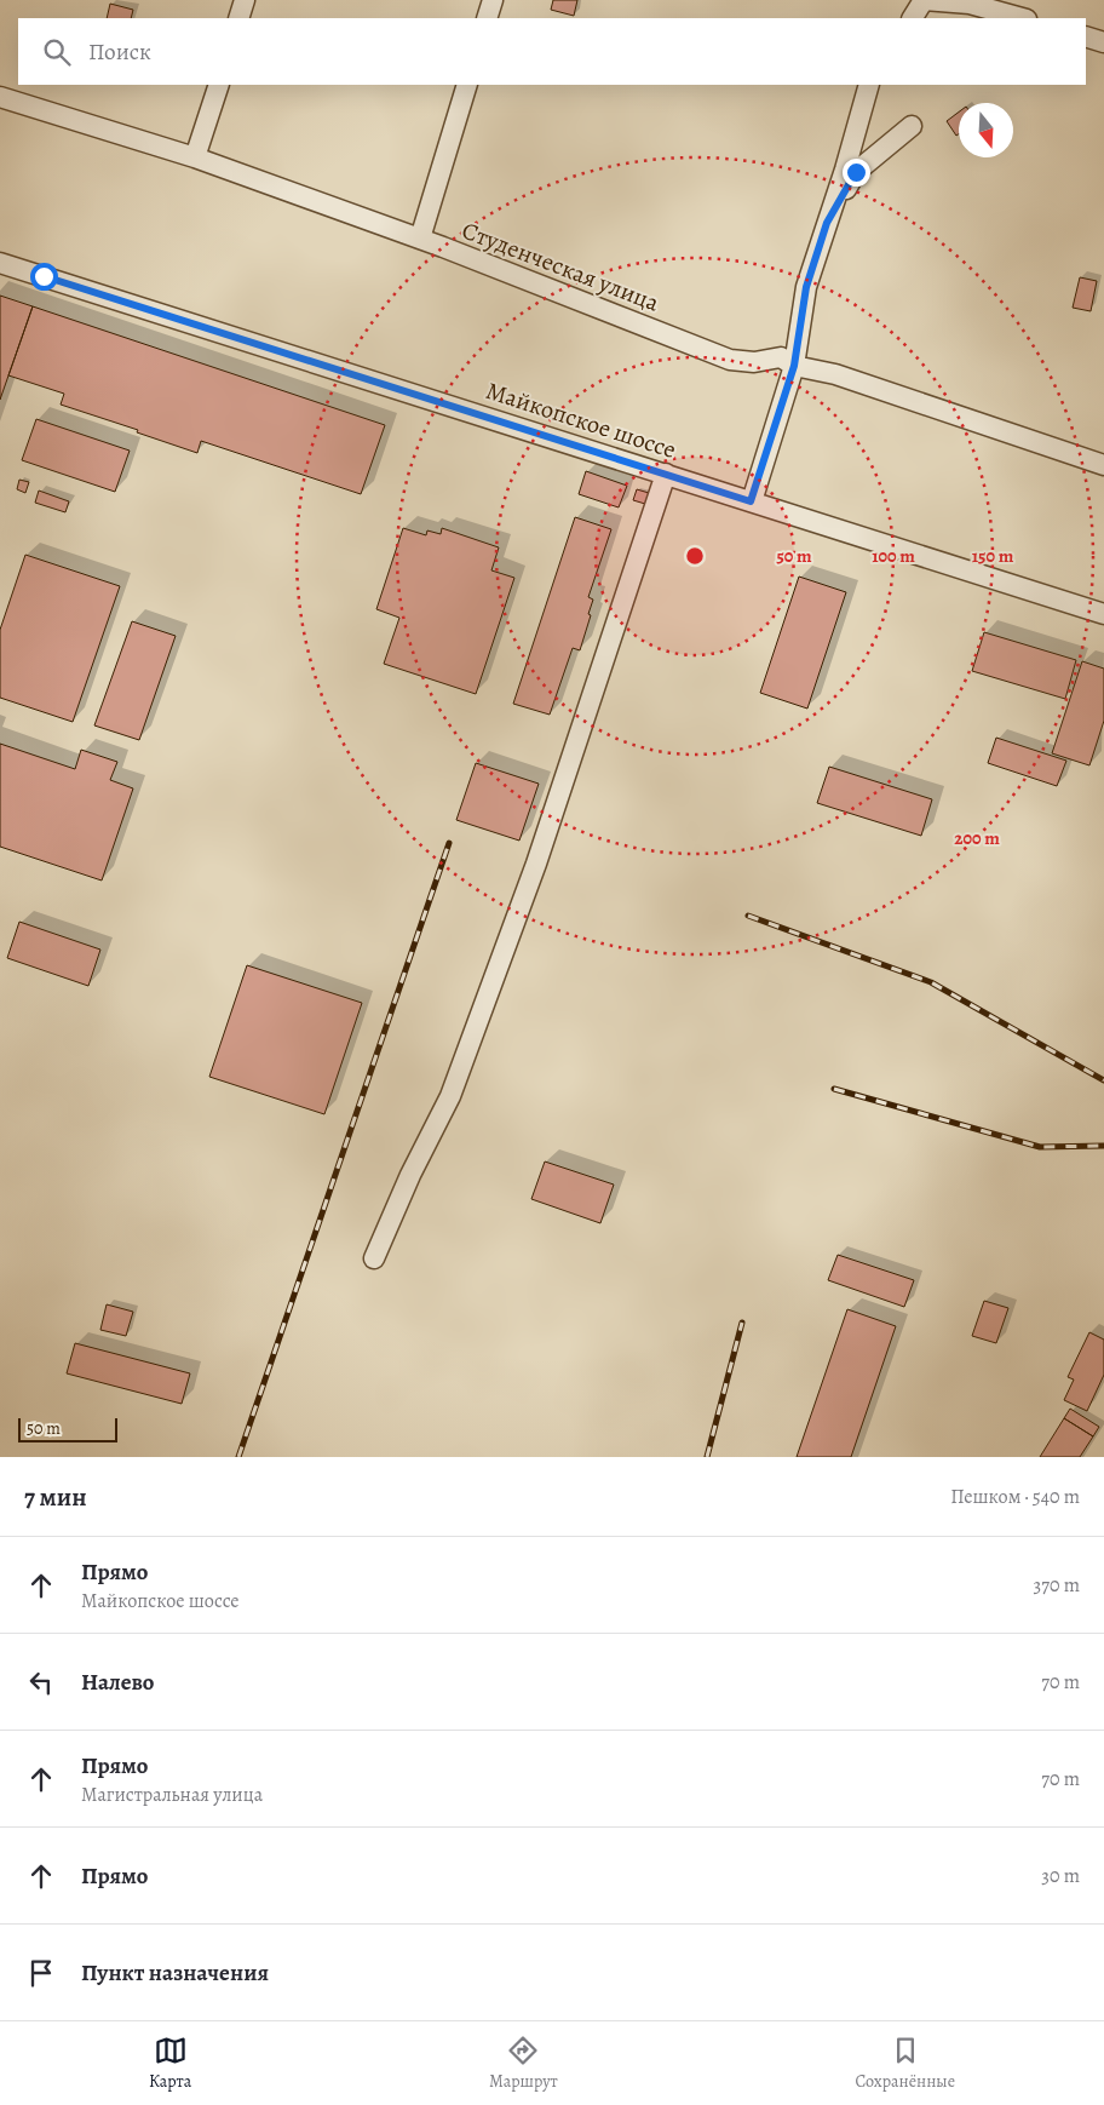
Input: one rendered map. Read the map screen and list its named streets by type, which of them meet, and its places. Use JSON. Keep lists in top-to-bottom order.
{
  "streets": {
    "street": ["Студенческая улица", "Майкопское шоссе"]
  },
  "scale_bar": "50 m",
  "north": "bottom",
  "page": {
    "search": "Поиск",
    "scale": "50 m",
    "heading": ["7 мин", "Пешком · 540 m"],
    "list": [
      ["Прямо", "Майкопское шоссе", "370 m"],
      ["Налево", "70 m"],
      ["Прямо", "Магистральная улица", "70 m"],
      ["Прямо", "30 m"],
      "Пункт назначения"
    ],
    "nav": ["Карта", "Маршрут", "Сохранённые"]
  },
  "rings": [
    "50 m",
    "100 m",
    "150 m",
    "200 m"
  ]
}
